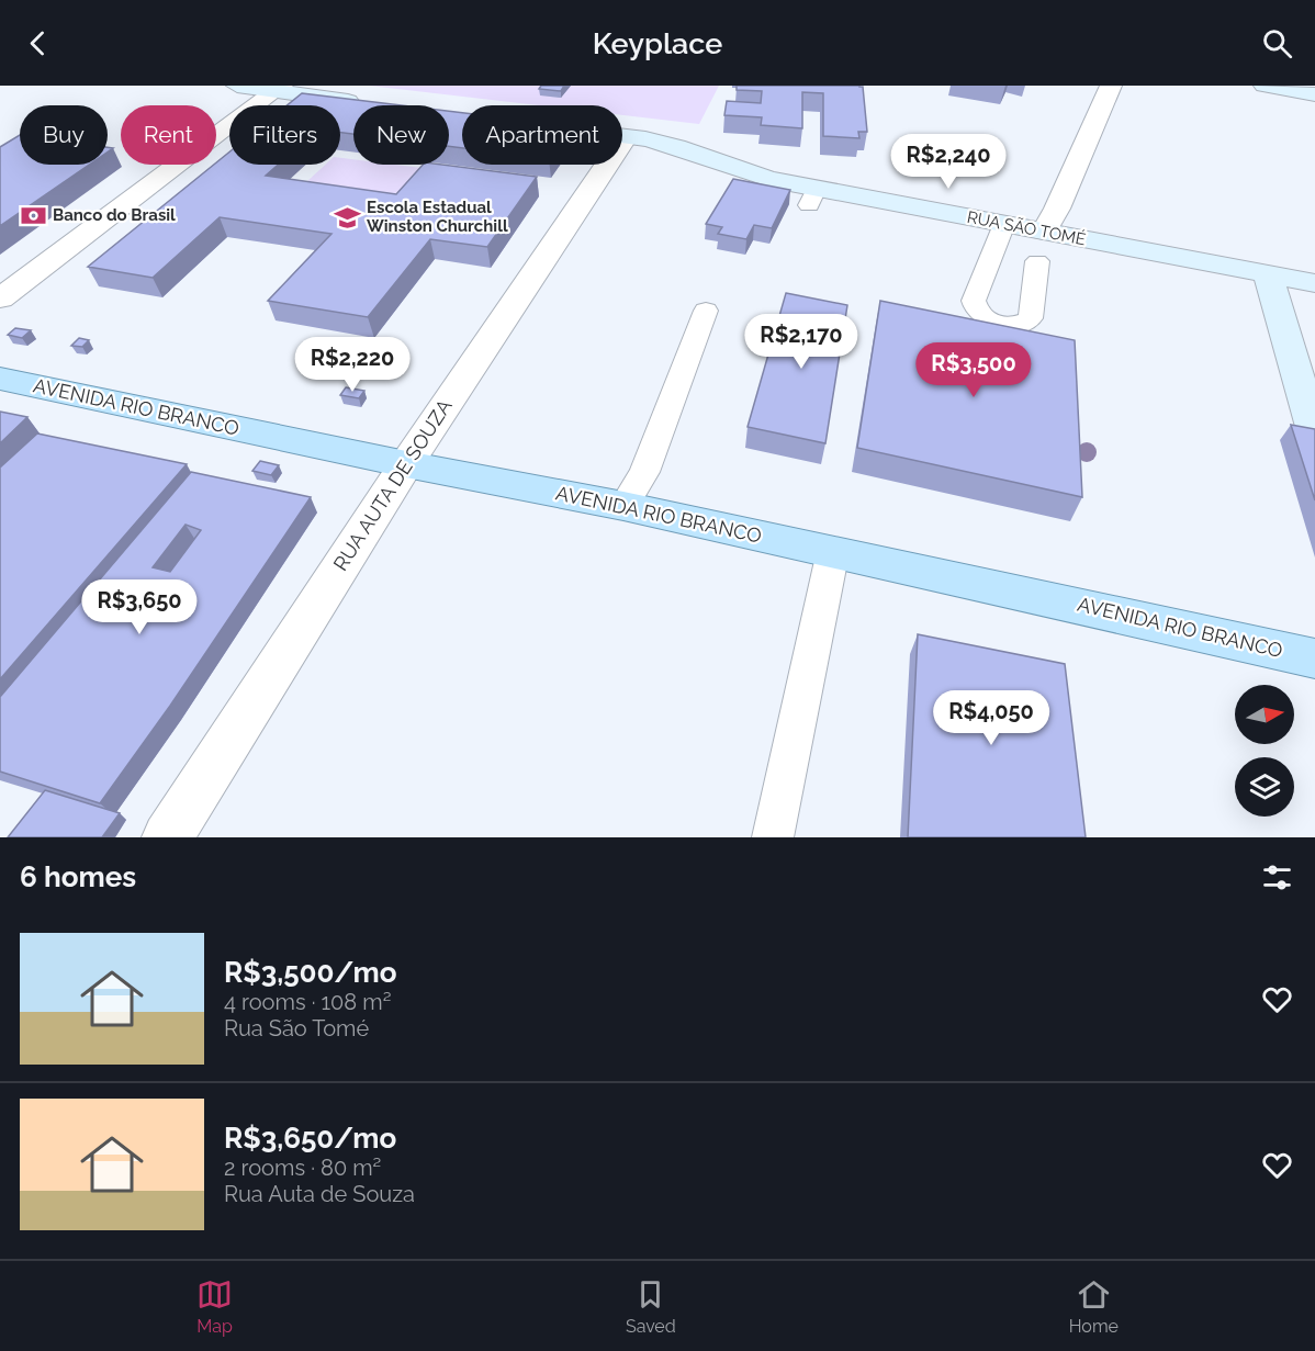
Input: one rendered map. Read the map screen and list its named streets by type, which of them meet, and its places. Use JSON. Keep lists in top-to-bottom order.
{
  "streets": {
    "main road": ["AVENIDA RIO BRANCO"],
    "street": ["RUA SÃO TOMÉ", "RUA AUTA DE SOUZA"]
  },
  "crossings": [
    ["RUA SÃO TOMÉ", "RUA AUTA DE SOUZA"],
    ["AVENIDA RIO BRANCO", "RUA AUTA DE SOUZA"]
  ],
  "places": {
    "bank": ["Banco do Brasil"],
    "school or university": ["Escola Estadual Winston Churchill"]
  },
  "north": "right",
  "page": {
    "header": "Keyplace",
    "chip": [
      "Buy",
      "Rent",
      "Filters",
      "New",
      "Apartment"
    ],
    "price": [
      "R$2,240",
      "R$2,170",
      "R$2,220",
      "R$3,500",
      "R$3,650",
      "R$4,050"
    ],
    "heading": "6 homes",
    "list": [
      {
        "name": "R$3,500/mo",
        "note": "4 rooms · 108 m² · Rua São Tomé"
      },
      {
        "name": "R$3,650/mo",
        "note": "2 rooms · 80 m² · Rua Auta de Souza"
      }
    ],
    "tabs": ["Map", "Saved", "Home"]
  }
}
